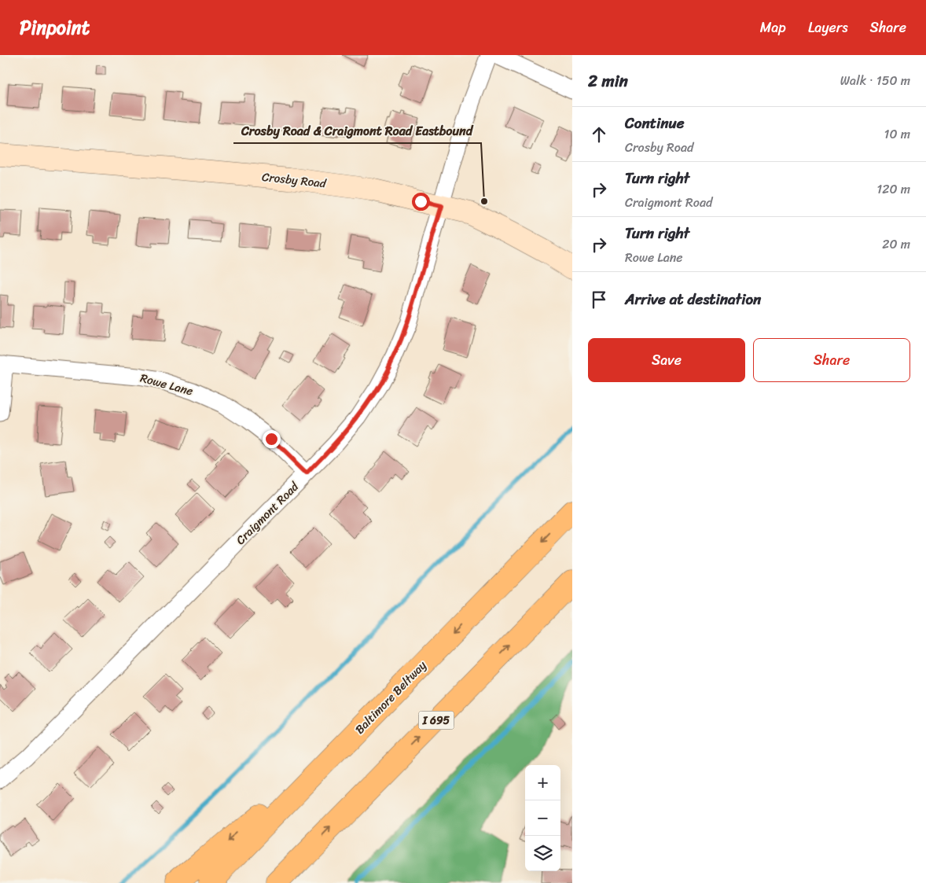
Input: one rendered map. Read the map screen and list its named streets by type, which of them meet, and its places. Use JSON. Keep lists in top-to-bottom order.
{
  "streets": {
    "highway": ["Baltimore Beltway", "I 695"],
    "main road": ["Crosby Road"],
    "street": ["Rowe Lane", "Craigmont Road"]
  },
  "crossings": [
    ["Crosby Road", "Craigmont Road"],
    ["Rowe Lane", "Craigmont Road"]
  ],
  "places": ["Crosby Road & Craigmont Road Eastbound"],
  "page": {
    "header": "Pinpoint",
    "nav": ["Map", "Layers", "Share"],
    "heading": ["2 min", "Walk · 150 m"],
    "list": [
      ["Continue", "Crosby Road", "10 m"],
      ["Turn right", "Craigmont Road", "120 m"],
      ["Turn right", "Rowe Lane", "20 m"],
      "Arrive at destination"
    ],
    "buttons": ["Save", "Share"],
    "map_buttons": ["+", "−"]
  }
}
